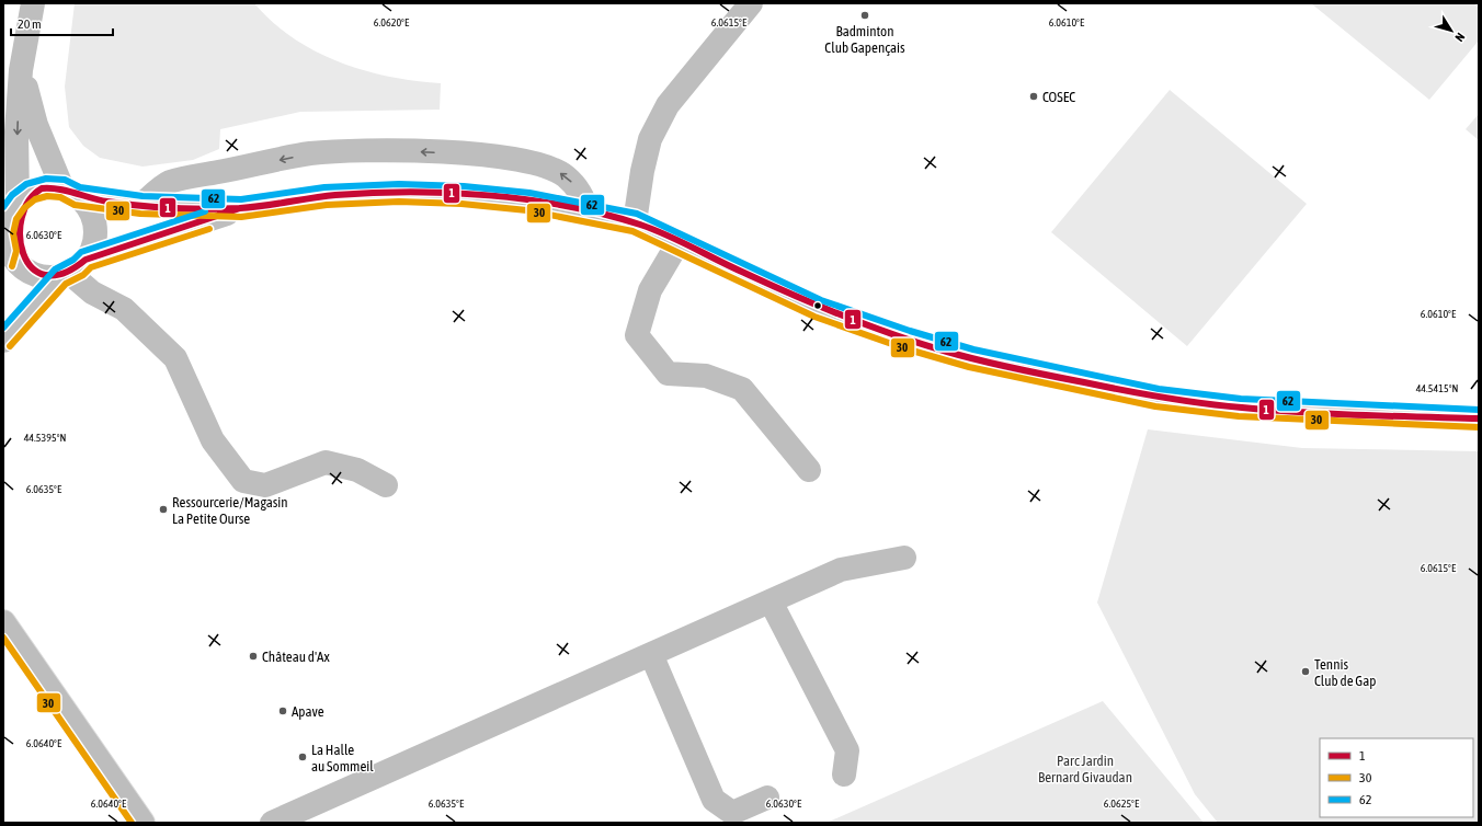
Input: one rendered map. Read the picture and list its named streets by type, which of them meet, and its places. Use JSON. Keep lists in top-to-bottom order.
{
  "parks": ["Parc Jardin Bernard Givaudan"],
  "places": [
    "Badminton Club Gapençais",
    "COSEC",
    "Ressourcerie/Magasin La Petite Ourse",
    "Château d'Ax",
    "Tennis Club de Gap",
    "Apave",
    "La Halle au Sommeil"
  ],
  "lines": ["transit line 62", "transit line 1", "transit line 30"],
  "legend": ["1", "30", "62"],
  "scale_bar": "20 m",
  "north": "bottom right",
  "coordinates": [
    "6.0620°E",
    "6.0610°E",
    "6.0615°E",
    "6.0630°E",
    "44.5415°N",
    "44.5395°N",
    "6.0635°E",
    "6.0640°E",
    "6.0625°E"
  ]
}
